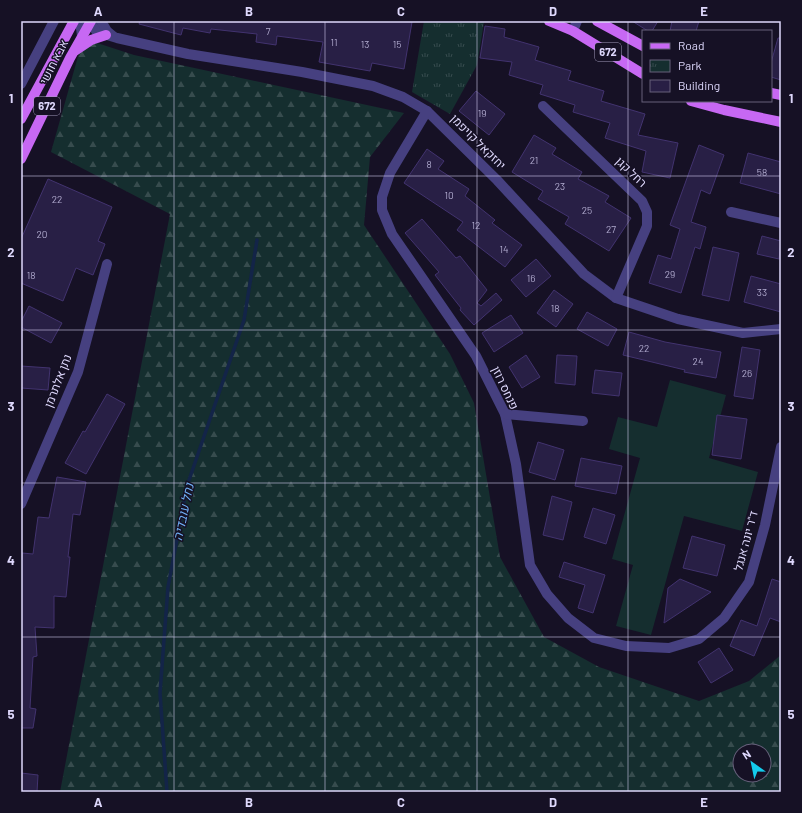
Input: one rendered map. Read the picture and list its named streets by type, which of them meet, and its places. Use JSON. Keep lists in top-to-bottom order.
{
  "streets": {
    "main road": ["672", "אבא חושי"],
    "street": [
      "יחזקאל קויפמן",
      "רחל קגן",
      "נתן אלתרמן",
      "פנחס רוזן",
      "ד''ר יונה אנגל"
    ]
  },
  "crossings": [
    ["אבא חושי", "יחזקאל קויפמן"],
    ["יחזקאל קויפמן", "רחל קגן"],
    ["יחזקאל קויפמן", "פנחס רוזן"],
    ["פנחס רוזן", "ד''ר יונה אנגל"]
  ],
  "water": ["נחל עובדיה"],
  "house_numbers": [
    "7",
    "11",
    "13",
    "15",
    "19",
    "21",
    "8",
    "58",
    "23",
    "10",
    "22",
    "25",
    "12",
    "27",
    "20",
    "14",
    "29",
    "18",
    "16",
    "33",
    "18",
    "22",
    "24",
    "26"
  ],
  "legend": ["Road", "Park", "Building"],
  "north": "top left",
  "grid": {
    "columns": [
      "A",
      "B",
      "C",
      "D",
      "E"
    ],
    "rows": [
      "1",
      "2",
      "3",
      "4",
      "5"
    ]
  }
}
